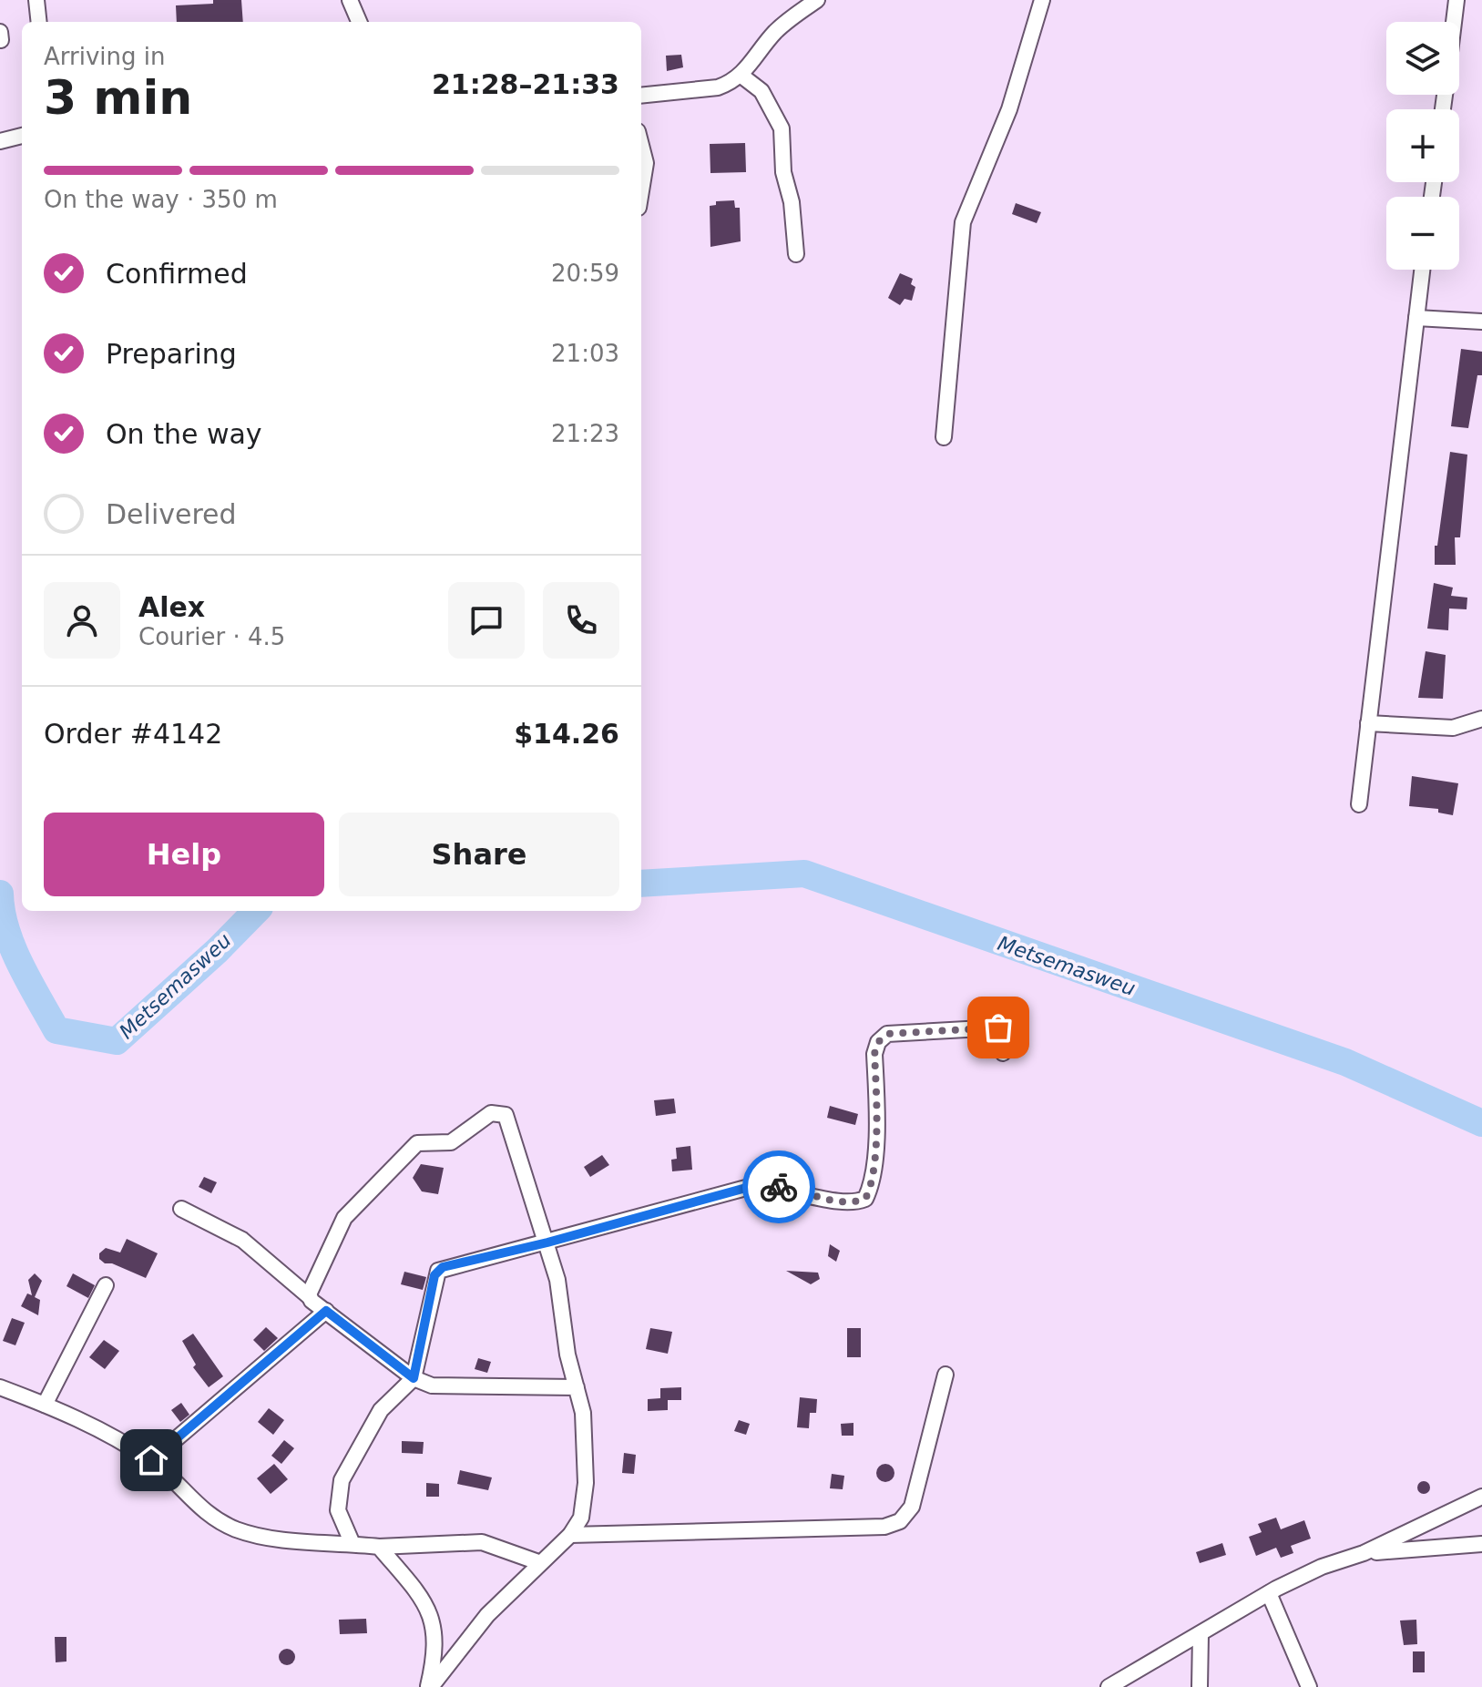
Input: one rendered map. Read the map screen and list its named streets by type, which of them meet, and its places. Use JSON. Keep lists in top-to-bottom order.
{
  "water": ["Metsemasweu"],
  "page": {
    "map_buttons": ["+", "−"],
    "heading": ["3 min", "Arriving in", "21:28–21:33"],
    "panel": [
      "Alex",
      "Courier · 4.5",
      "Order #4142",
      "$14.26"
    ],
    "bar": "On the way · 350 m",
    "list": [
      ["Confirmed", "20:59"],
      ["Preparing", "21:03"],
      ["On the way", "21:23"],
      "Delivered"
    ],
    "buttons": ["Help", "Share"]
  }
}
